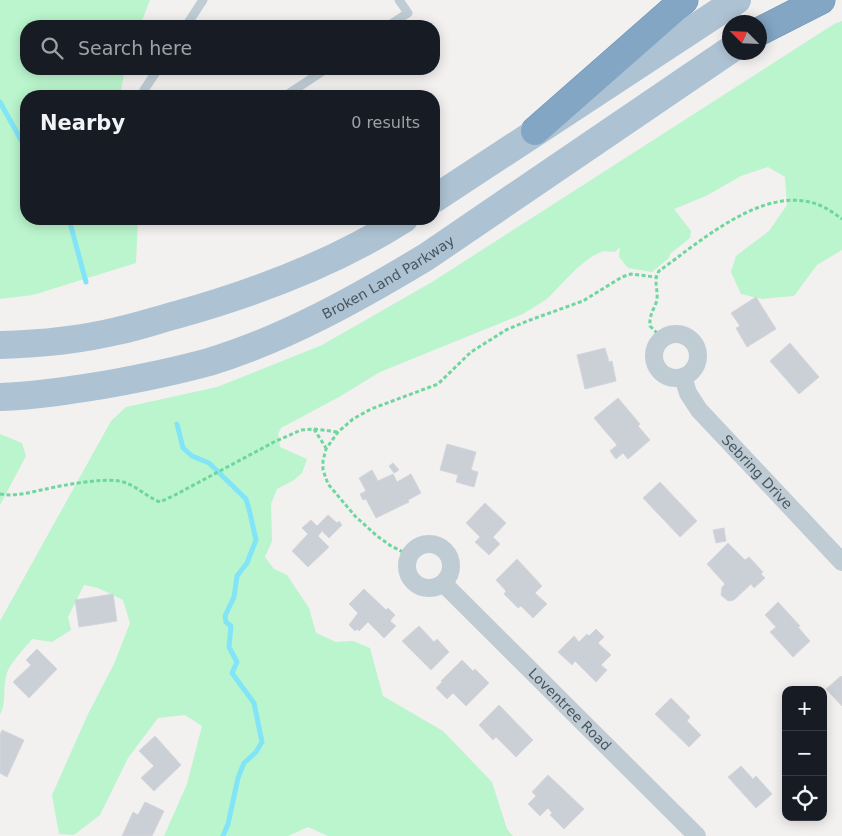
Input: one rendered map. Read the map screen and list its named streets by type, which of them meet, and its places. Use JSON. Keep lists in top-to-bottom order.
{
  "streets": {
    "main road": ["Broken Land Parkway"],
    "street": ["Sebring Drive", "Loventree Road"]
  },
  "north": "top left",
  "page": {
    "search": "Search here",
    "heading": ["Nearby", "0 results"],
    "map_buttons": ["+", "−"]
  }
}
